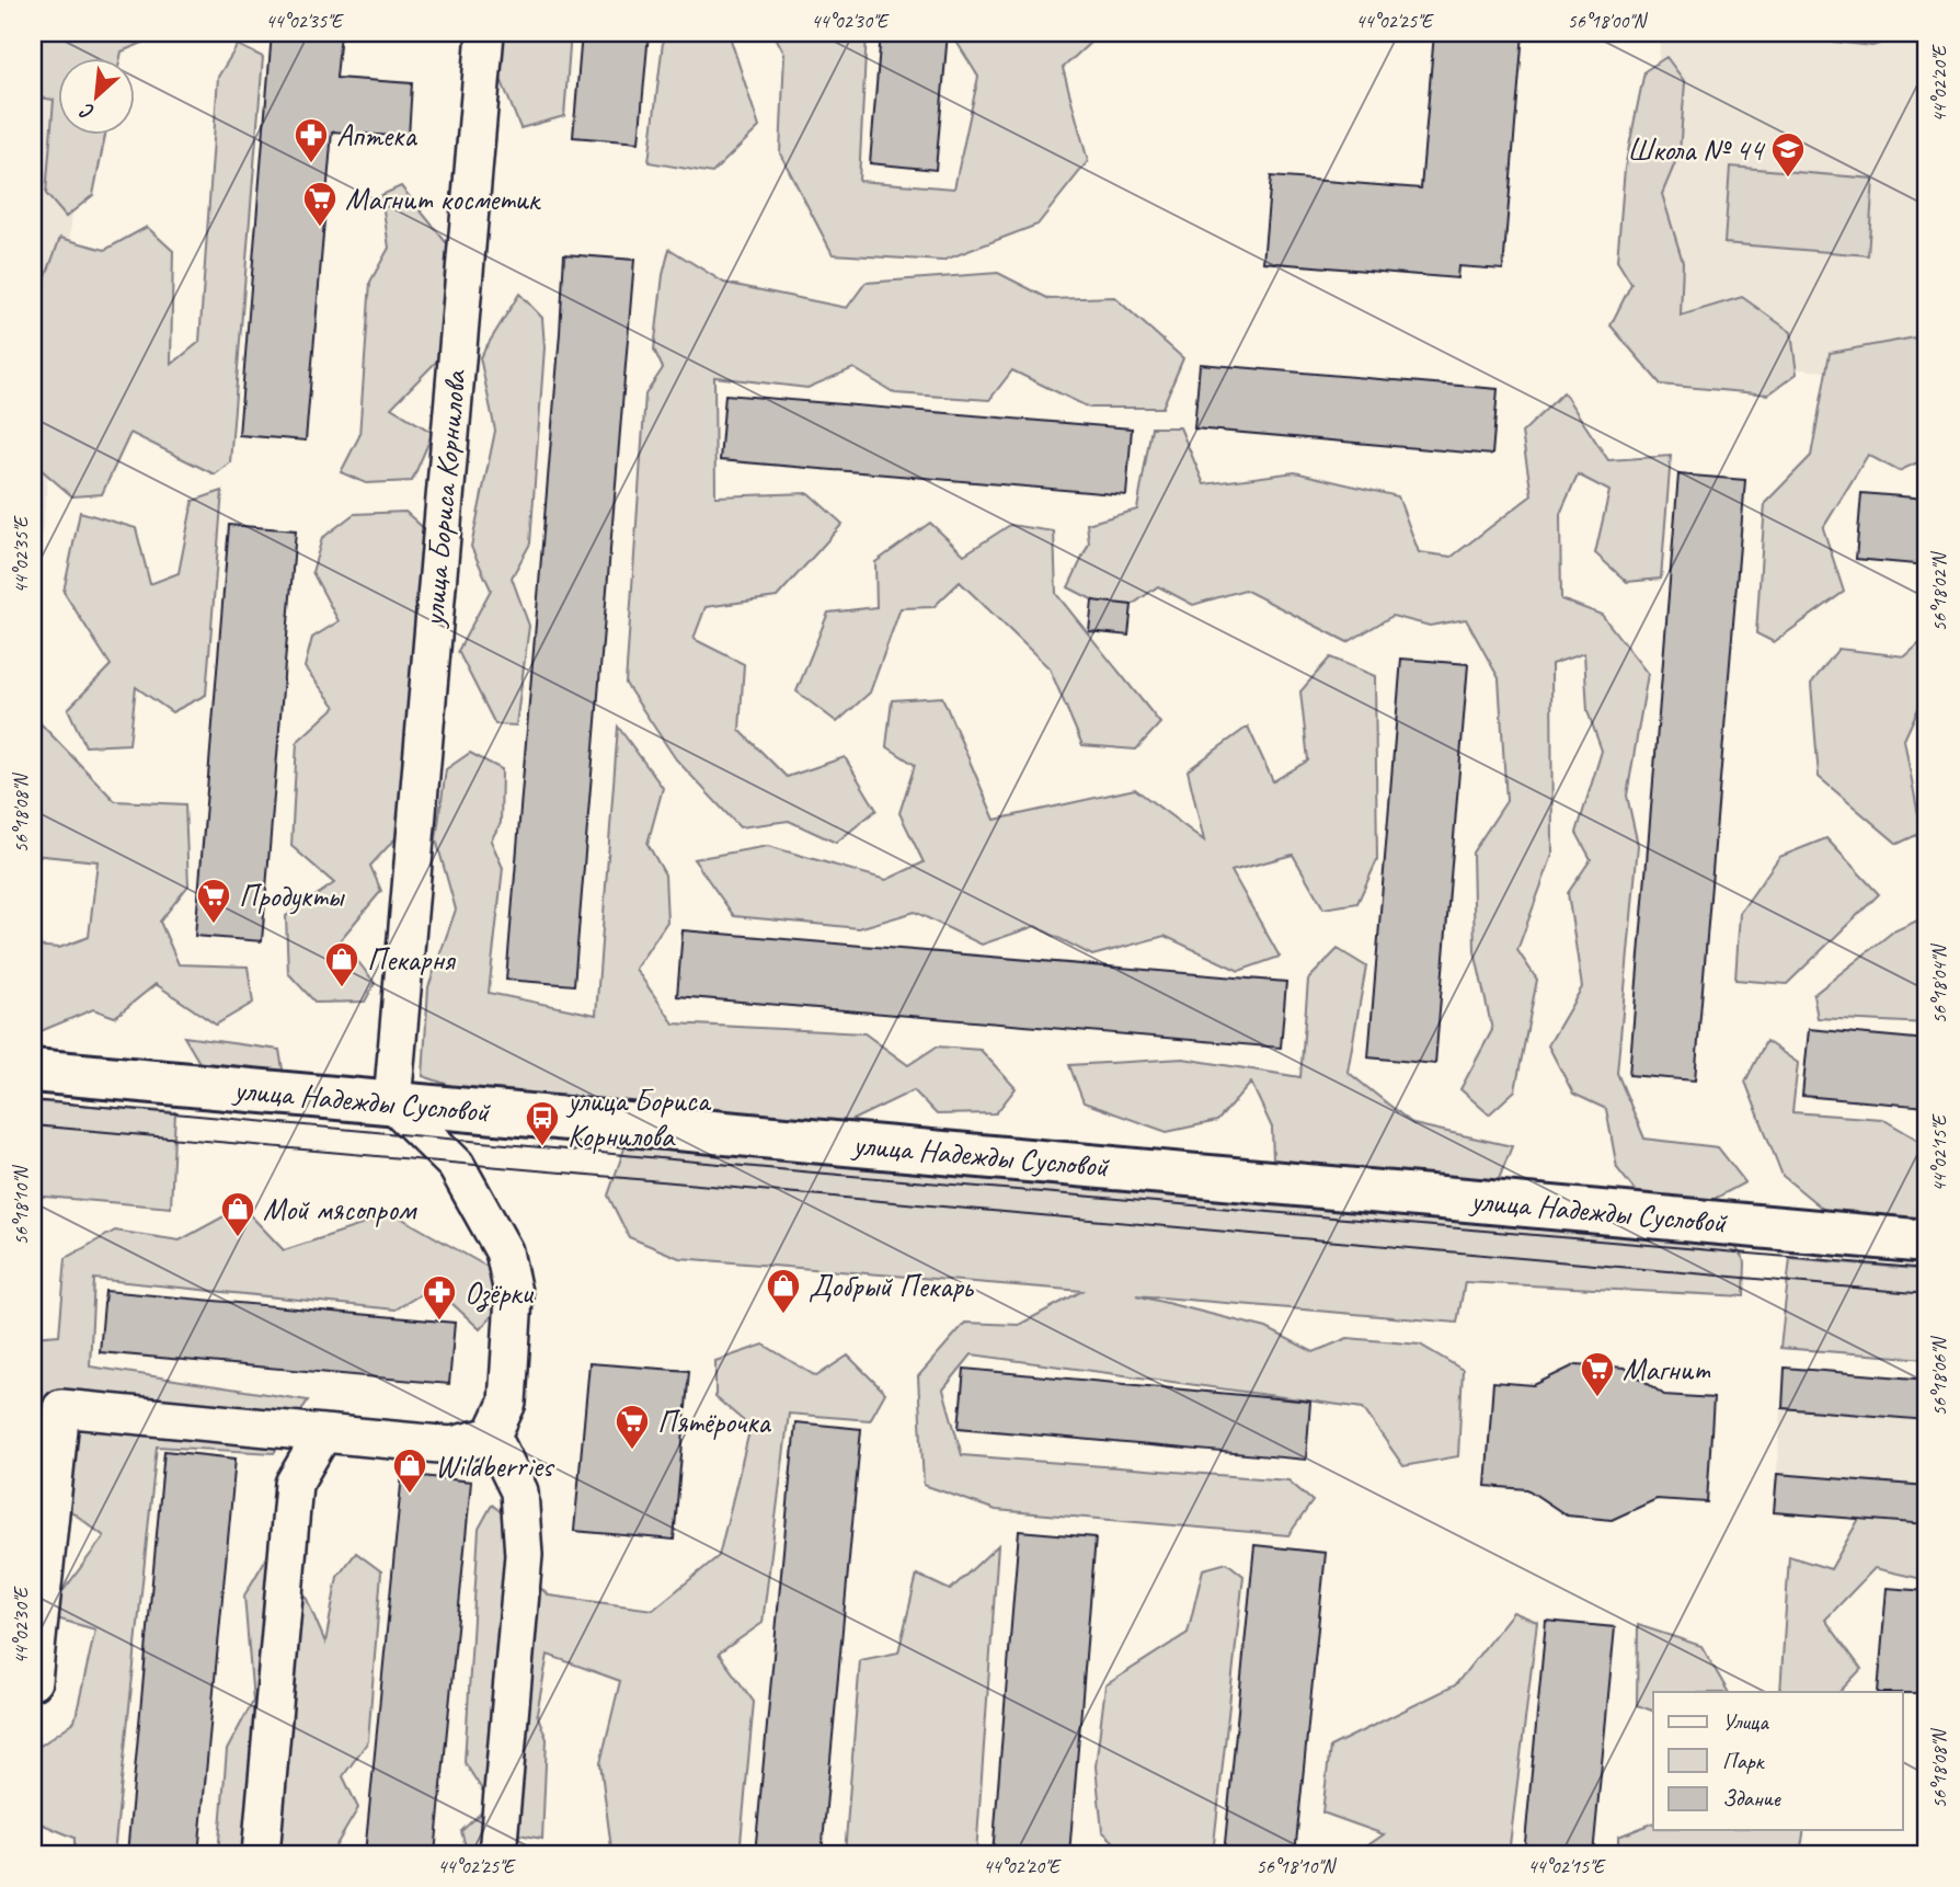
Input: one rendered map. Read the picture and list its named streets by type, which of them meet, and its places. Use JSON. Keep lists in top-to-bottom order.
{
  "streets": {
    "main road": ["улица Надежды Сусловой"],
    "street": ["улица Бориса Корнилова"]
  },
  "crossings": [
    ["улица Бориса Корнилова", "улица Надежды Сусловой"]
  ],
  "places": {
    "pharmacy": ["Аптека", "Озёрки"],
    "school or university": ["Школа № 44"],
    "supermarket": [
      "Магнит косметик",
      "Продукты",
      "Магнит",
      "Пятёрочка"
    ],
    "shop": [
      "Пекарня",
      "Мой мясопром",
      "Добрый Пекарь",
      "Wildberries"
    ],
    "bus stop": ["улица Бориса Корнилова"]
  },
  "legend": ["Улица", "Парк", "Здание"],
  "north": "bottom left",
  "coordinates": [
    "44°02'35\"E",
    "44°02'30\"E",
    "44°02'25\"E",
    "56°18'00\"N",
    "44°02'20\"E",
    "56°18'02\"N",
    "56°18'08\"N",
    "56°18'04\"N",
    "44°02'15\"E",
    "56°18'10\"N",
    "56°18'06\"N"
  ]
}
